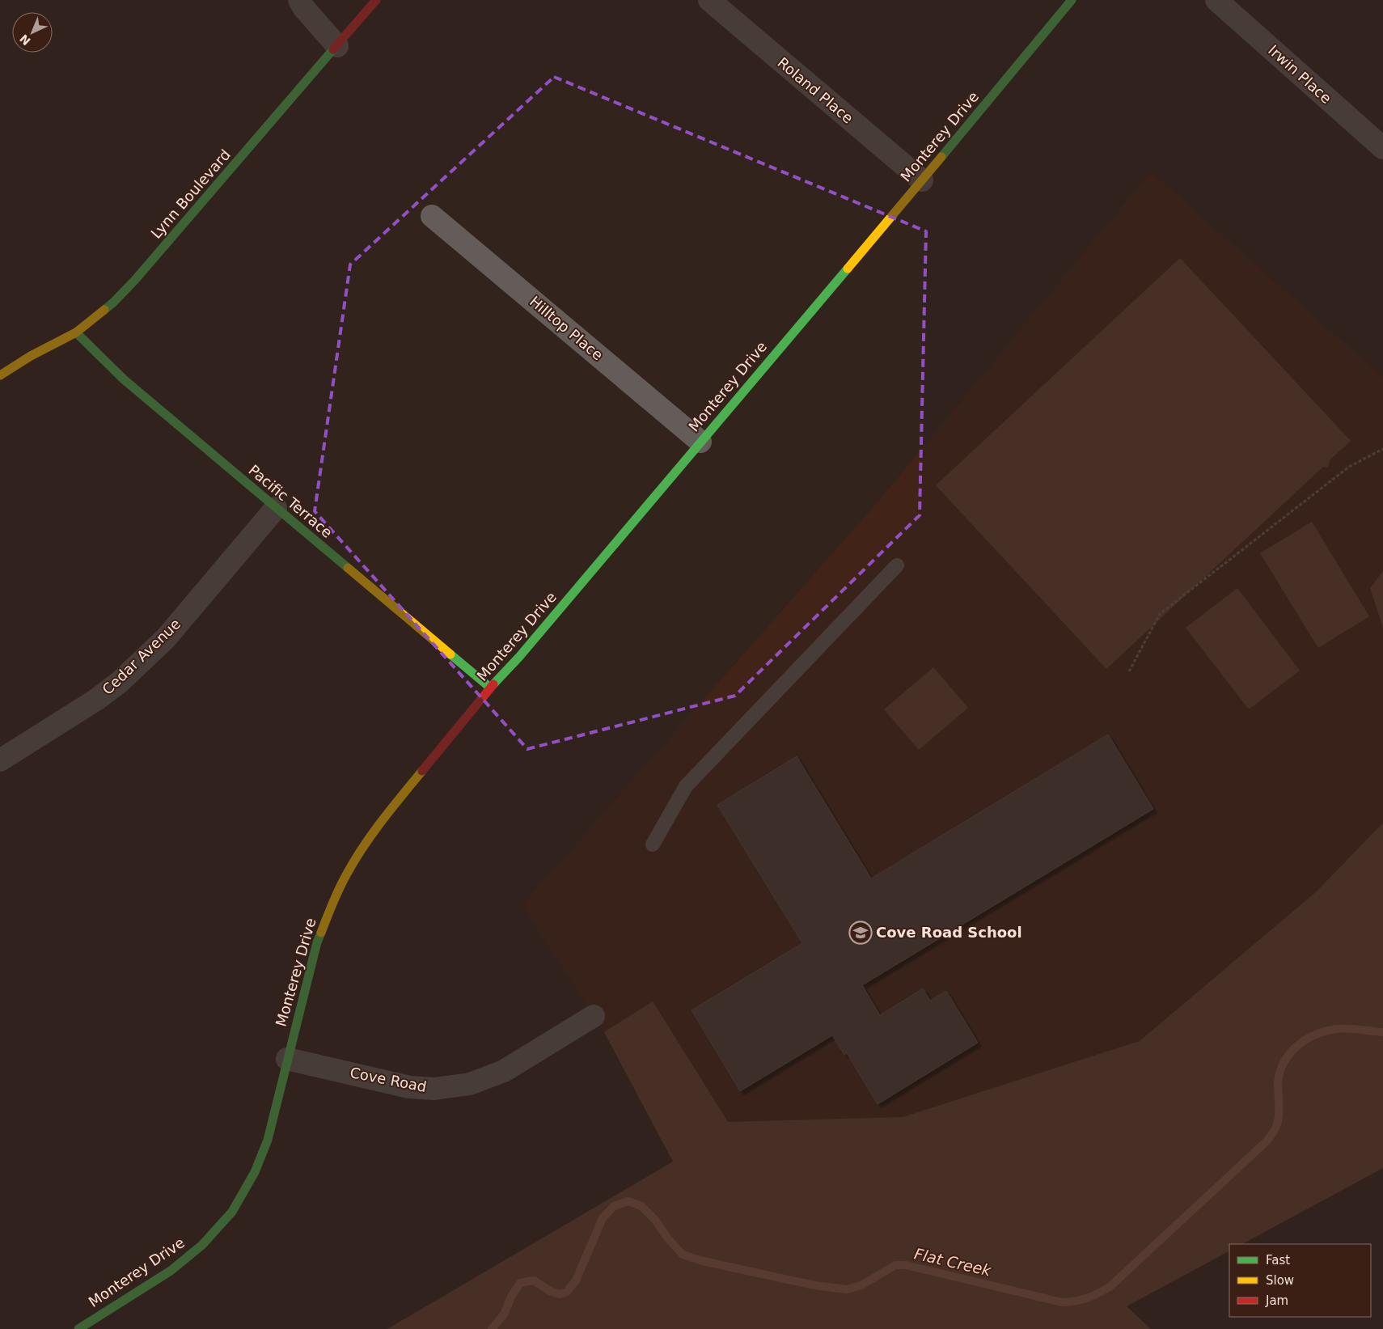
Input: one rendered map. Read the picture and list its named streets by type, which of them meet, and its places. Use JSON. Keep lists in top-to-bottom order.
{
  "streets": {
    "street": [
      "Irwin Place",
      "Roland Place",
      "Monterey Drive",
      "Lynn Boulevard",
      "Hilltop Place",
      "Pacific Terrace",
      "Cedar Avenue",
      "Cove Road"
    ]
  },
  "crossings": [
    ["Roland Place", "Monterey Drive"],
    ["Monterey Drive", "Hilltop Place"],
    ["Monterey Drive", "Pacific Terrace"],
    ["Monterey Drive", "Cove Road"],
    ["Lynn Boulevard", "Pacific Terrace"],
    ["Pacific Terrace", "Cedar Avenue"]
  ],
  "water": ["Flat Creek"],
  "places": {
    "school or university": ["Cove Road School"]
  },
  "legend": ["Fast", "Slow", "Jam"],
  "north": "bottom left"
}
